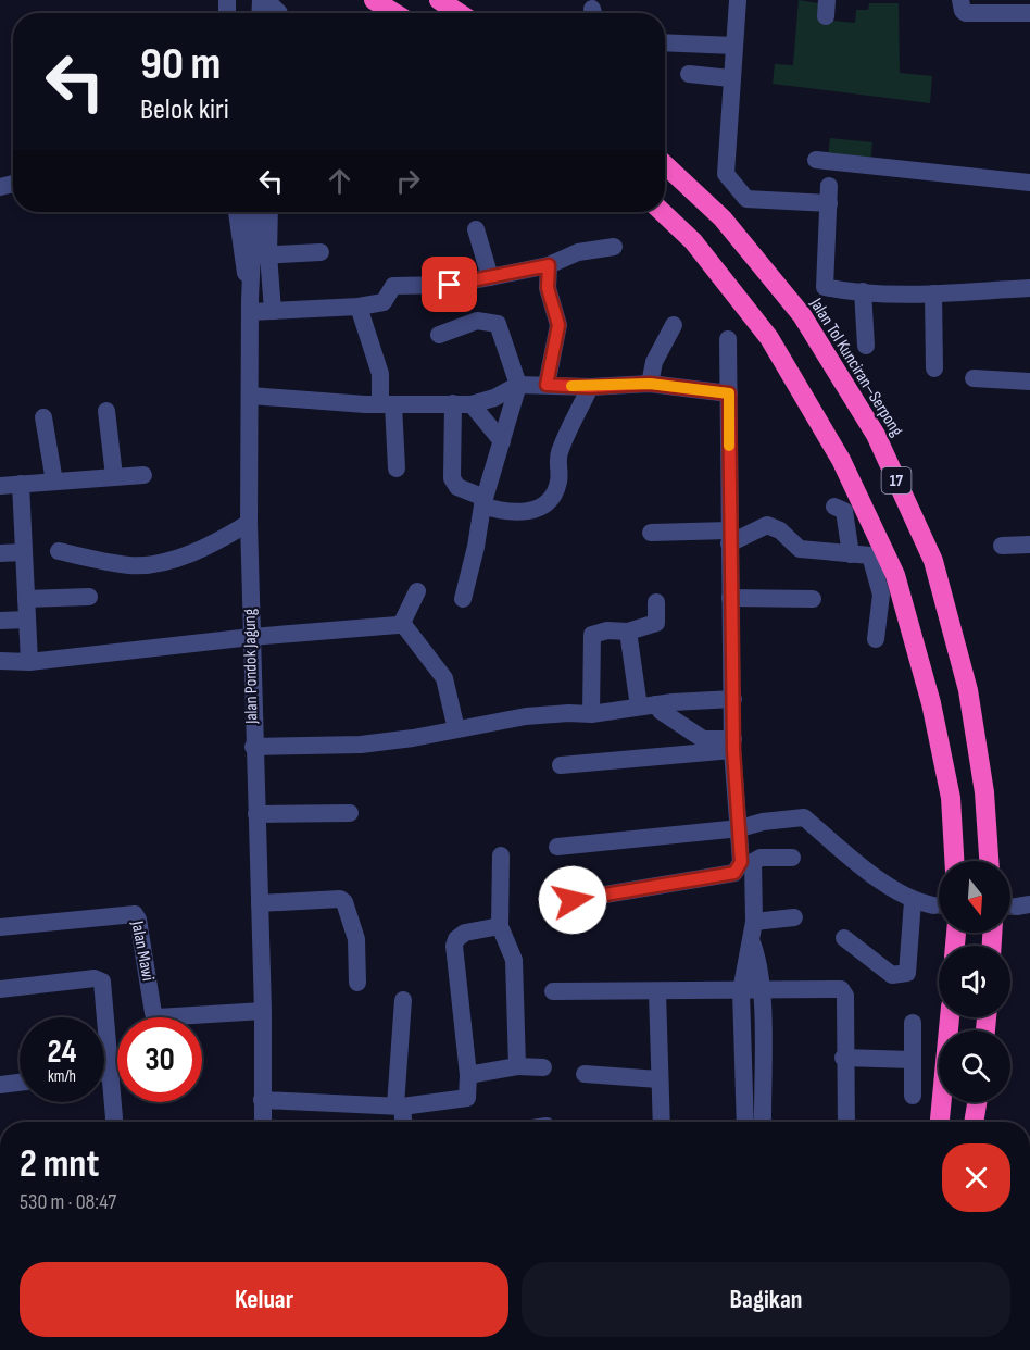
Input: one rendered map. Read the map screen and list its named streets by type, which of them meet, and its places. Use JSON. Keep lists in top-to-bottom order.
{
  "streets": {
    "highway": ["Jalan Tol Kunciran–Serpong", "17"],
    "street": ["Jalan Pondok Jagung", "Jalan Mawi"]
  },
  "crossings": [
    ["Jalan Pondok Jagung", "Jalan Mawi"]
  ],
  "north": "bottom",
  "page": {
    "turn": ["90 m", "Belok kiri"],
    "speed": "24 km/h",
    "limit": "30",
    "heading": ["2 mnt", "530 m · 08:47"],
    "buttons": ["Keluar", "Bagikan"]
  }
}
